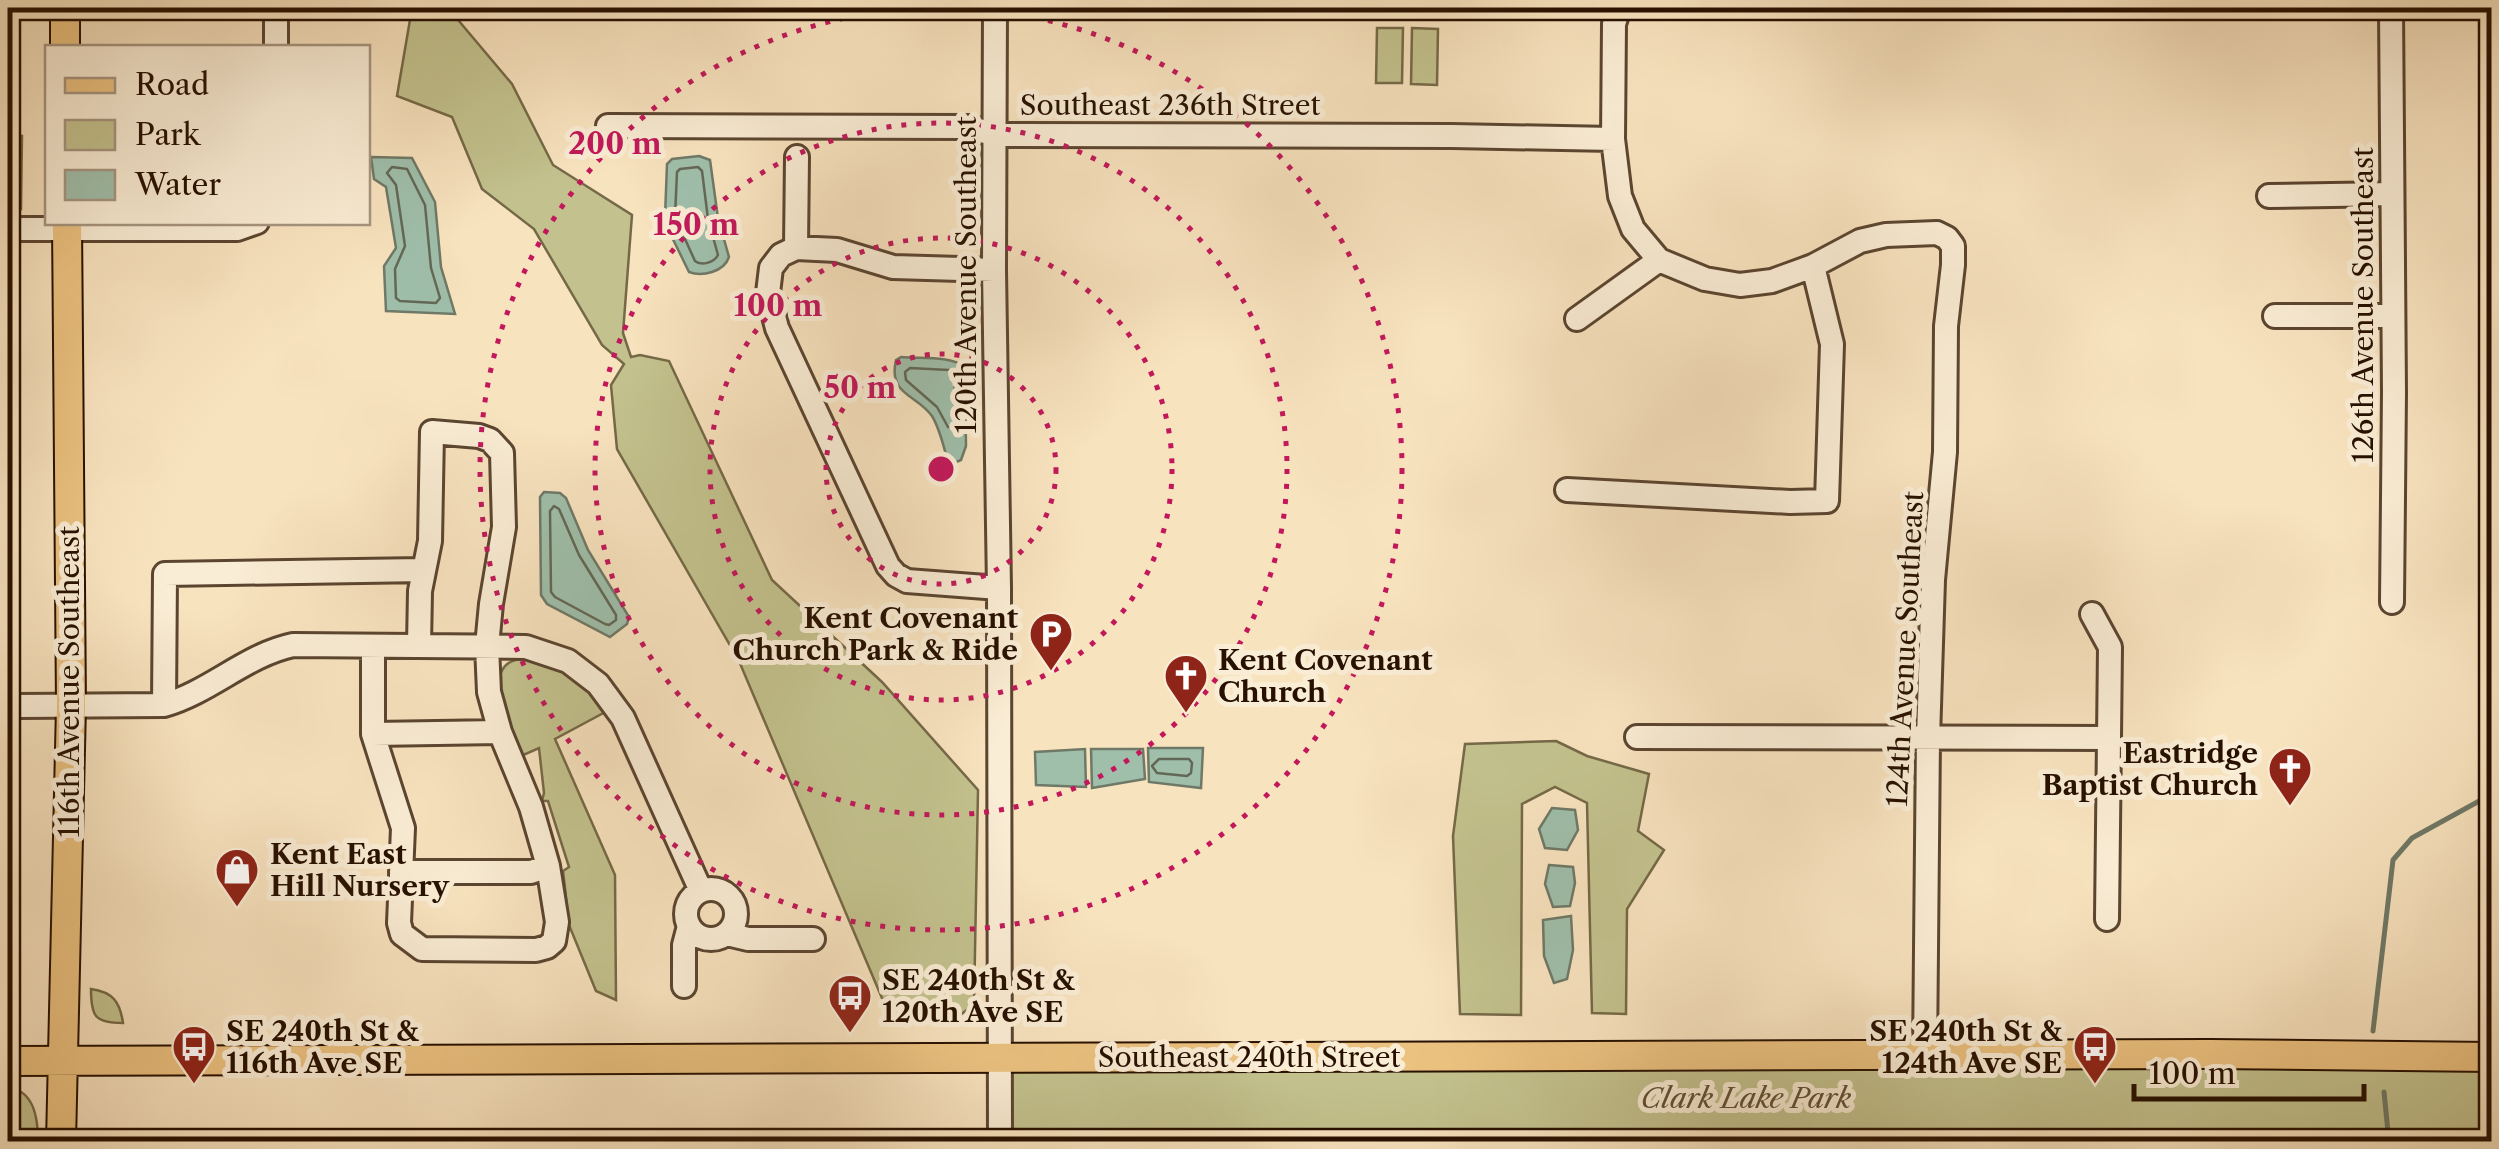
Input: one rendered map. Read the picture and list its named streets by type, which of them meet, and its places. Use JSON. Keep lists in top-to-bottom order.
{
  "streets": {
    "main road": ["116th Avenue Southeast", "Southeast 240th Street"],
    "street": [
      "Southeast 236th Street",
      "120th Avenue Southeast",
      "126th Avenue Southeast",
      "124th Avenue Southeast"
    ]
  },
  "crossings": [
    ["Southeast 236th Street", "120th Avenue Southeast"],
    ["120th Avenue Southeast", "Southeast 240th Street"],
    ["124th Avenue Southeast", "Southeast 240th Street"],
    ["116th Avenue Southeast", "Southeast 240th Street"]
  ],
  "parks": ["Clark Lake Park"],
  "places": {
    "parking": ["Kent Covenant Church Park & Ride"],
    "church": ["Kent Covenant Church", "Eastridge Baptist Church"],
    "shop": ["Kent East Hill Nursery"],
    "bus stop": ["SE 240th St & 120th Ave SE", "SE 240th St & 116th Ave SE", "SE 240th St & 124th Ave SE"]
  },
  "legend": ["Road", "Park", "Water"],
  "scale_bar": "100 m",
  "rings": [
    "200 m",
    "150 m",
    "100 m",
    "50 m"
  ]
}
